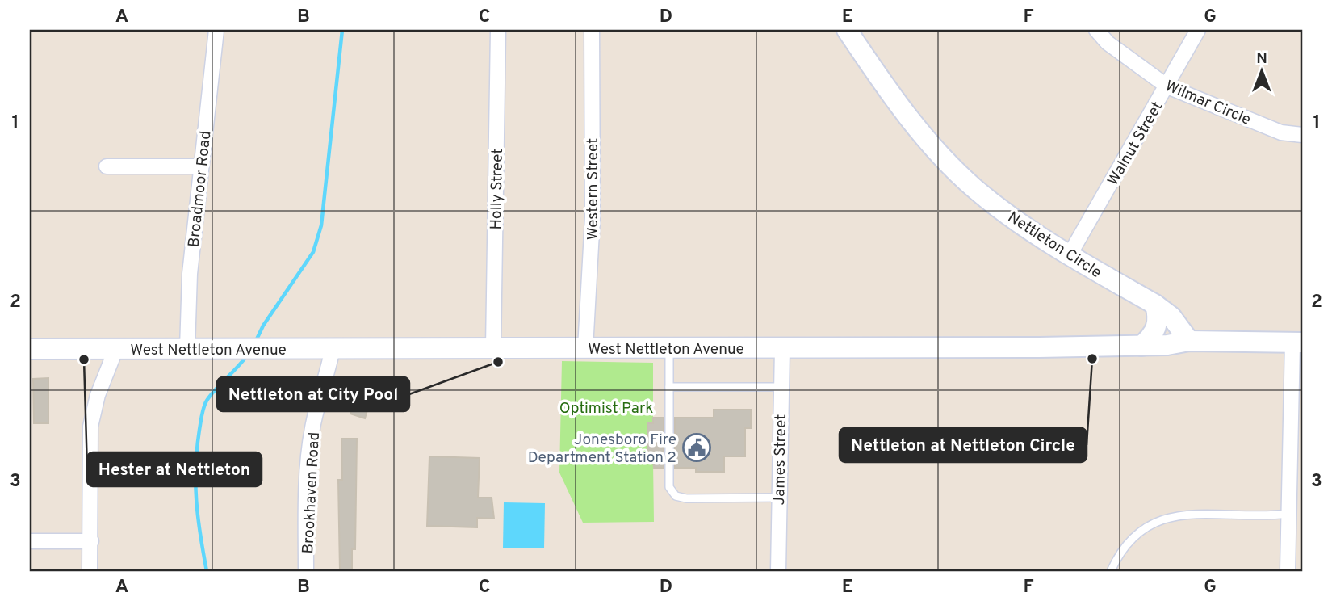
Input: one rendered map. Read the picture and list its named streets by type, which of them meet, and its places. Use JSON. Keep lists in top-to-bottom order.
{
  "streets": {
    "street": [
      "Wilmar Circle",
      "Walnut Street",
      "Broadmoor Road",
      "Holly Street",
      "Western Street",
      "Nettleton Circle",
      "West Nettleton Avenue",
      "James Street",
      "Brookhaven Road"
    ]
  },
  "crossings": [
    ["Wilmar Circle", "Walnut Street"],
    ["Walnut Street", "Nettleton Circle"],
    ["Broadmoor Road", "West Nettleton Avenue"],
    ["Holly Street", "West Nettleton Avenue"],
    ["Western Street", "West Nettleton Avenue"],
    ["Nettleton Circle", "West Nettleton Avenue"],
    ["West Nettleton Avenue", "James Street"],
    ["West Nettleton Avenue", "Brookhaven Road"]
  ],
  "parks": ["Optimist Park"],
  "places": {
    "other": ["Nettleton at Nettleton Circle", "Hester at Nettleton", "Nettleton at City Pool"],
    "public building": ["Jonesboro Fire Department Station 2"]
  },
  "north": "top",
  "grid": {
    "columns": [
      "A",
      "B",
      "C",
      "D",
      "E",
      "F",
      "G"
    ],
    "rows": ["1", "2", "3"]
  }
}
